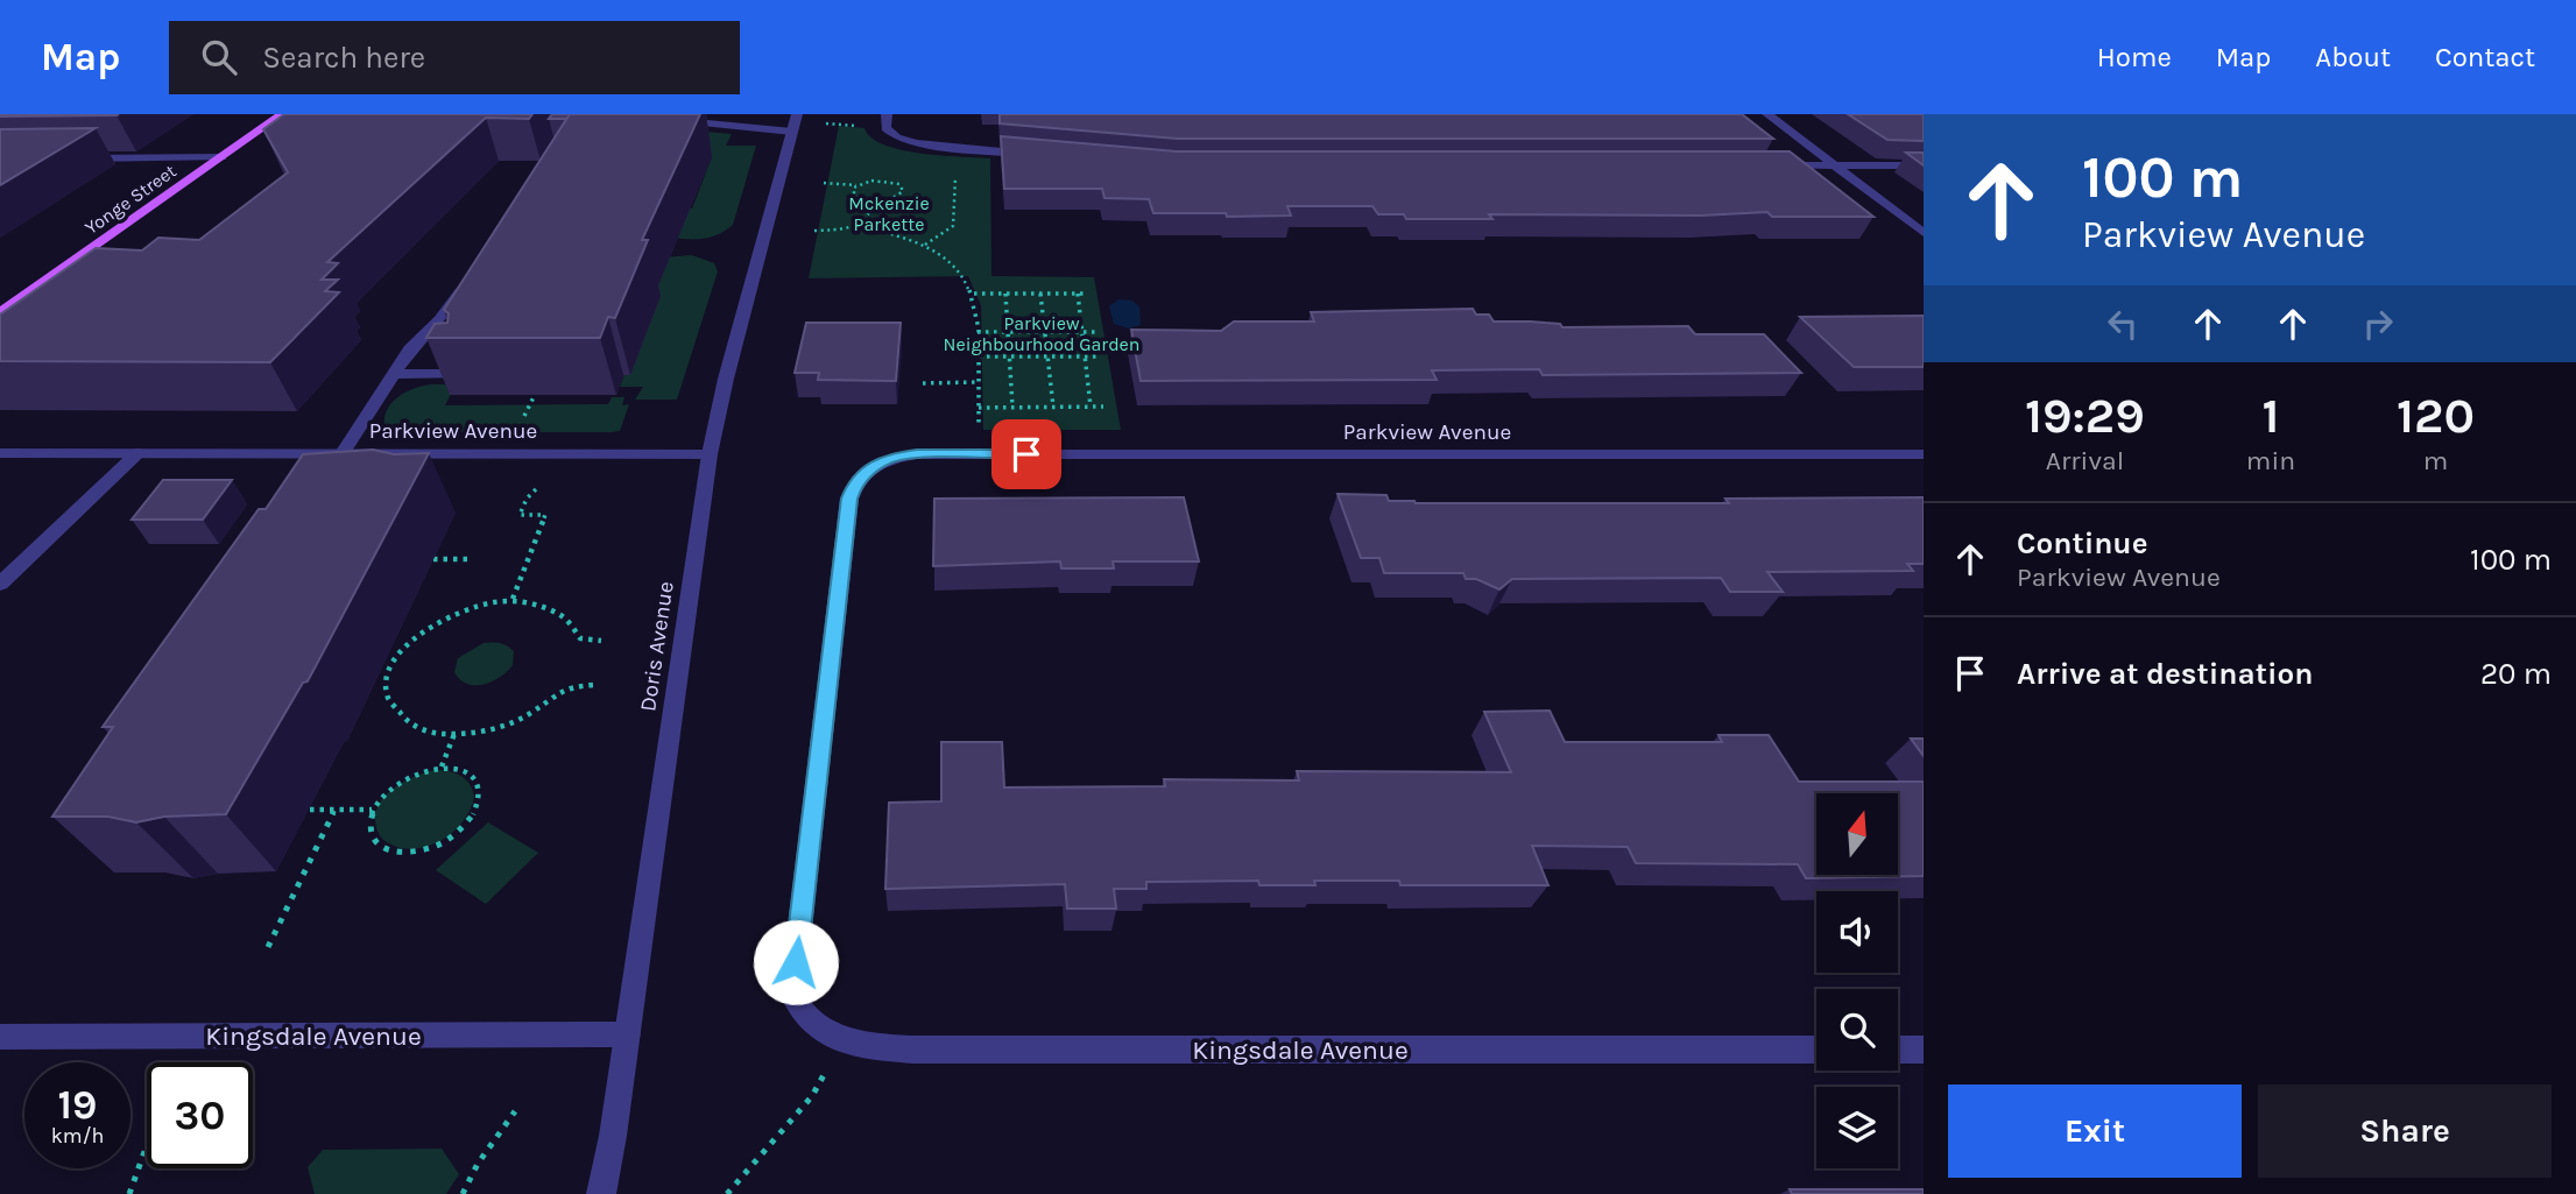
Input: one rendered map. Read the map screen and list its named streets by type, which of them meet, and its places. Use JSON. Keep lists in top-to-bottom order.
{
  "streets": {
    "main road": ["Yonge Street"],
    "street": ["Parkview Avenue", "Doris Avenue", "Kingsdale Avenue"]
  },
  "crossings": [
    ["Parkview Avenue", "Doris Avenue"],
    ["Parkview Avenue", "Kingsdale Avenue"],
    ["Doris Avenue", "Kingsdale Avenue"]
  ],
  "parks": ["Mckenzie Parkette", "Parkview Neighbourhood Garden"],
  "north": "top",
  "page": {
    "header": "Map",
    "search": "Search here",
    "nav": [
      "Home",
      "Map",
      "About",
      "Contact"
    ],
    "turn": ["100 m", "Parkview Avenue"],
    "eta": [
      "19:29",
      "Arrival",
      "1",
      "min",
      "120",
      "m"
    ],
    "list": [
      {
        "name": "Continue",
        "note": "Parkview Avenue",
        "value": "100 m"
      },
      {
        "name": "Arrive at destination",
        "value": "20 m"
      }
    ],
    "speed": "19 km/h",
    "limit": "30",
    "buttons": ["Exit", "Share"]
  }
}
